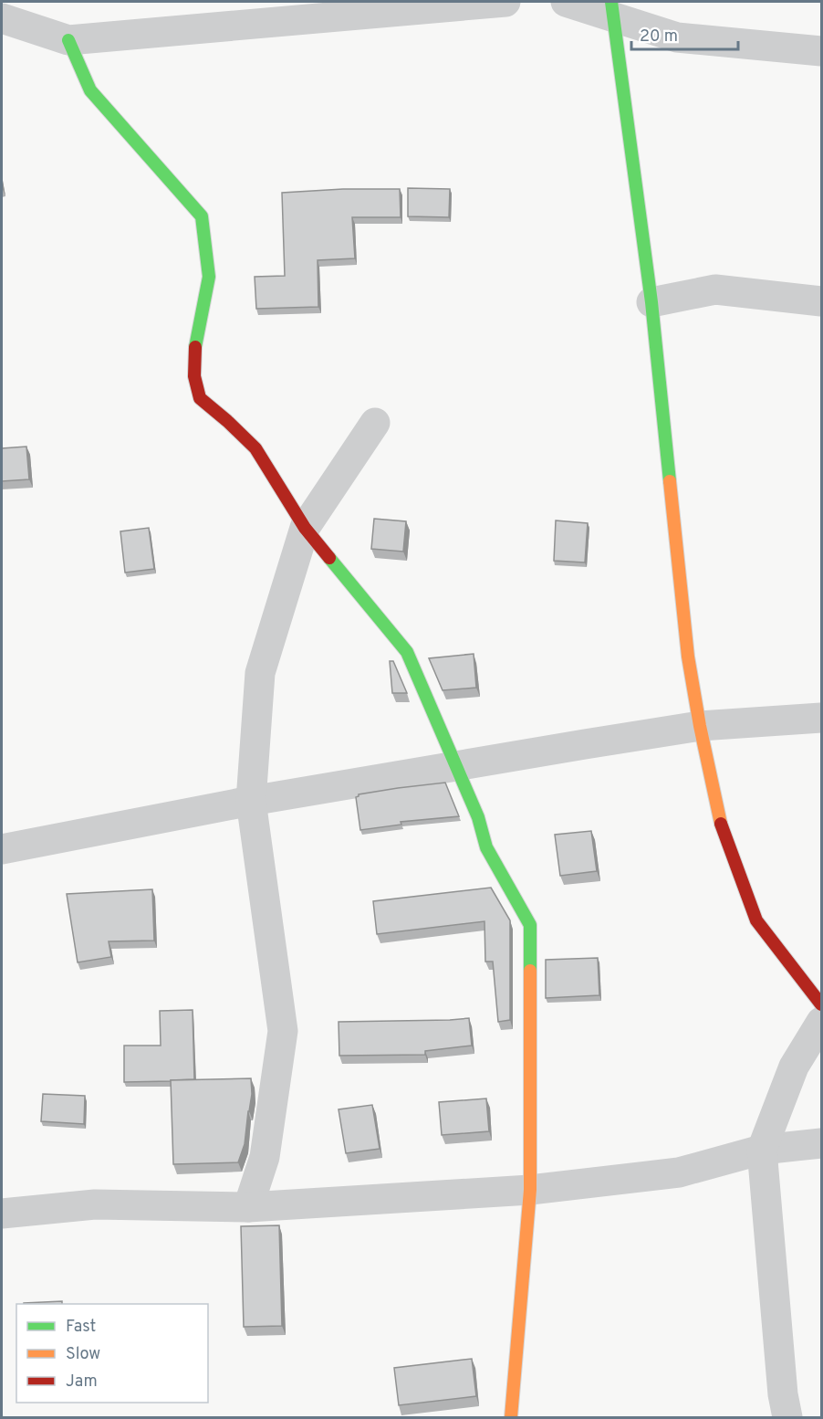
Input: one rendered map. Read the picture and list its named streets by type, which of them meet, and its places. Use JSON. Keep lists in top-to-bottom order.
{
  "legend": ["Fast", "Slow", "Jam"],
  "scale_bar": "20 m"
}
